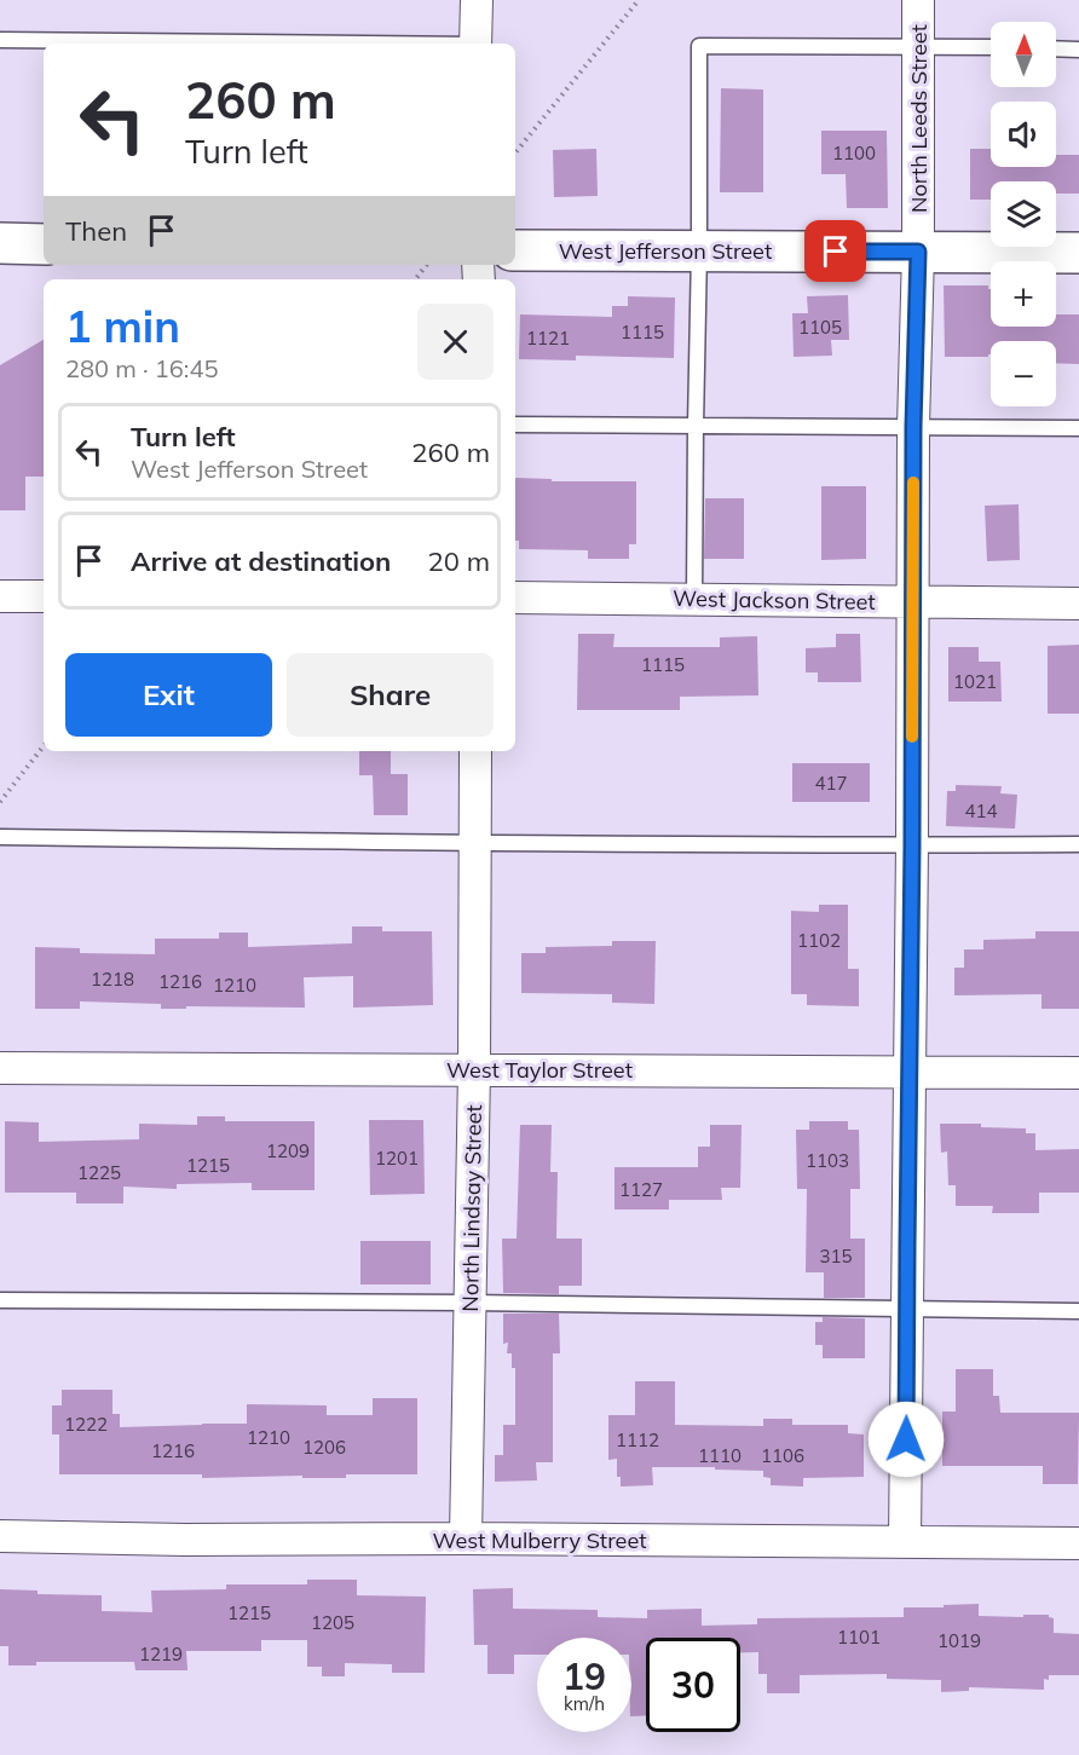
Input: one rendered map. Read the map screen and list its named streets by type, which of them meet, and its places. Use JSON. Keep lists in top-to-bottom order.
{
  "streets": {
    "street": [
      "North Leeds Street",
      "West Jefferson Street",
      "West Jackson Street",
      "West Taylor Street",
      "North Lindsay Street",
      "West Mulberry Street"
    ]
  },
  "crossings": [
    ["North Leeds Street", "West Jefferson Street"],
    ["North Leeds Street", "West Jackson Street"],
    ["North Leeds Street", "West Taylor Street"],
    ["North Leeds Street", "West Mulberry Street"],
    ["West Taylor Street", "North Lindsay Street"],
    ["North Lindsay Street", "West Mulberry Street"]
  ],
  "house_numbers": [
    "1100",
    "1105",
    "1115",
    "1121",
    "1115",
    "1021",
    "417",
    "414",
    "1102",
    "1218",
    "1216",
    "1210",
    "1209",
    "1201",
    "1103",
    "1215",
    "1225",
    "1127",
    "315",
    "1222",
    "1210",
    "1112",
    "1206",
    "1216",
    "1110",
    "1106",
    "1215",
    "1205",
    "1101",
    "1019",
    "1219"
  ],
  "north": "top",
  "page": {
    "map_buttons": ["+", "−"],
    "turn": ["260 m", "Turn left"],
    "then": "Then",
    "heading": ["1 min", "280 m · 16:45"],
    "list": [
      {
        "name": "Turn left",
        "note": "West Jefferson Street",
        "value": "260 m"
      },
      {
        "name": "Arrive at destination",
        "value": "20 m"
      }
    ],
    "buttons": ["Exit", "Share"],
    "speed": "19 km/h",
    "limit": "30"
  }
}
